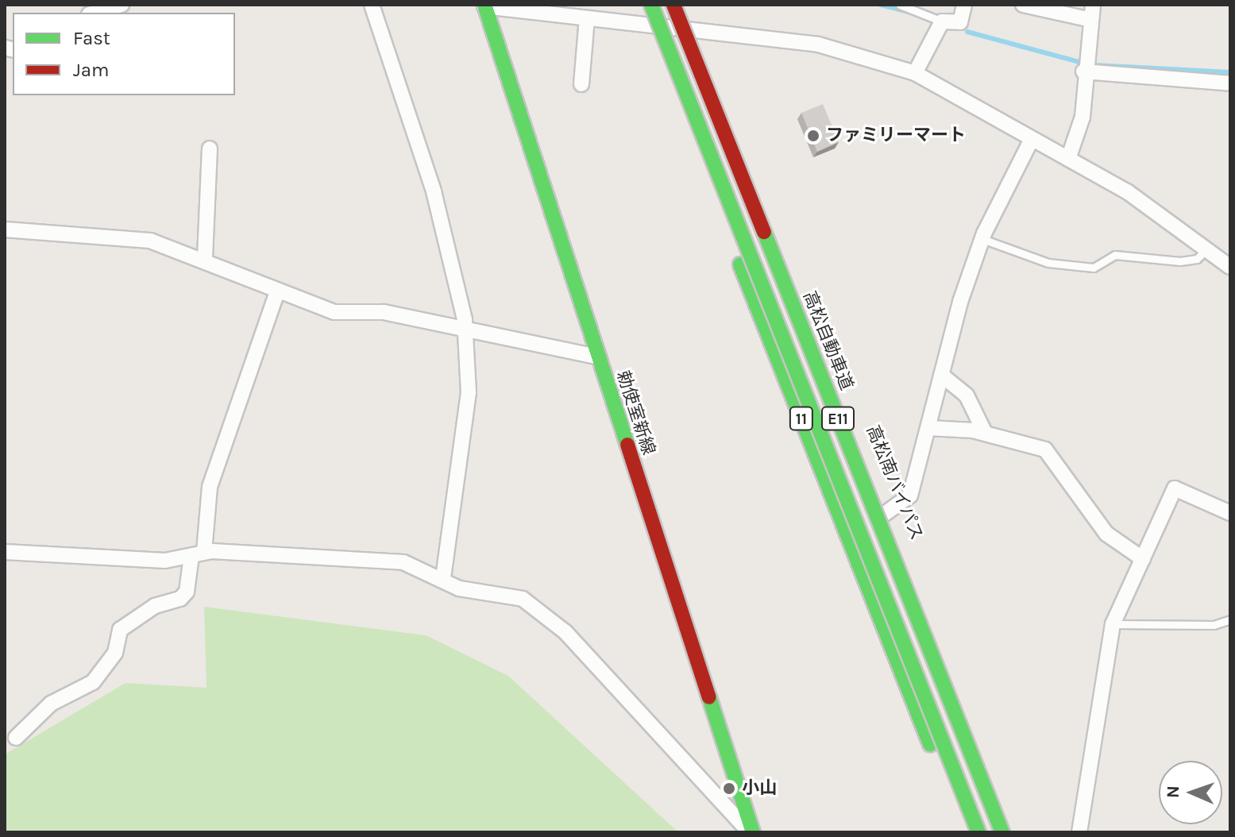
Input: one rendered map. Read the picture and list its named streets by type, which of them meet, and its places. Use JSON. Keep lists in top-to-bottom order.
{
  "streets": {
    "main road": [
      "高松自動車道",
      "勅使室新線",
      "11",
      "E11",
      "高松南バイパス"
    ]
  },
  "places": ["ファミリーマート", "小山"],
  "legend": ["Fast", "Jam"],
  "north": "left"
}
